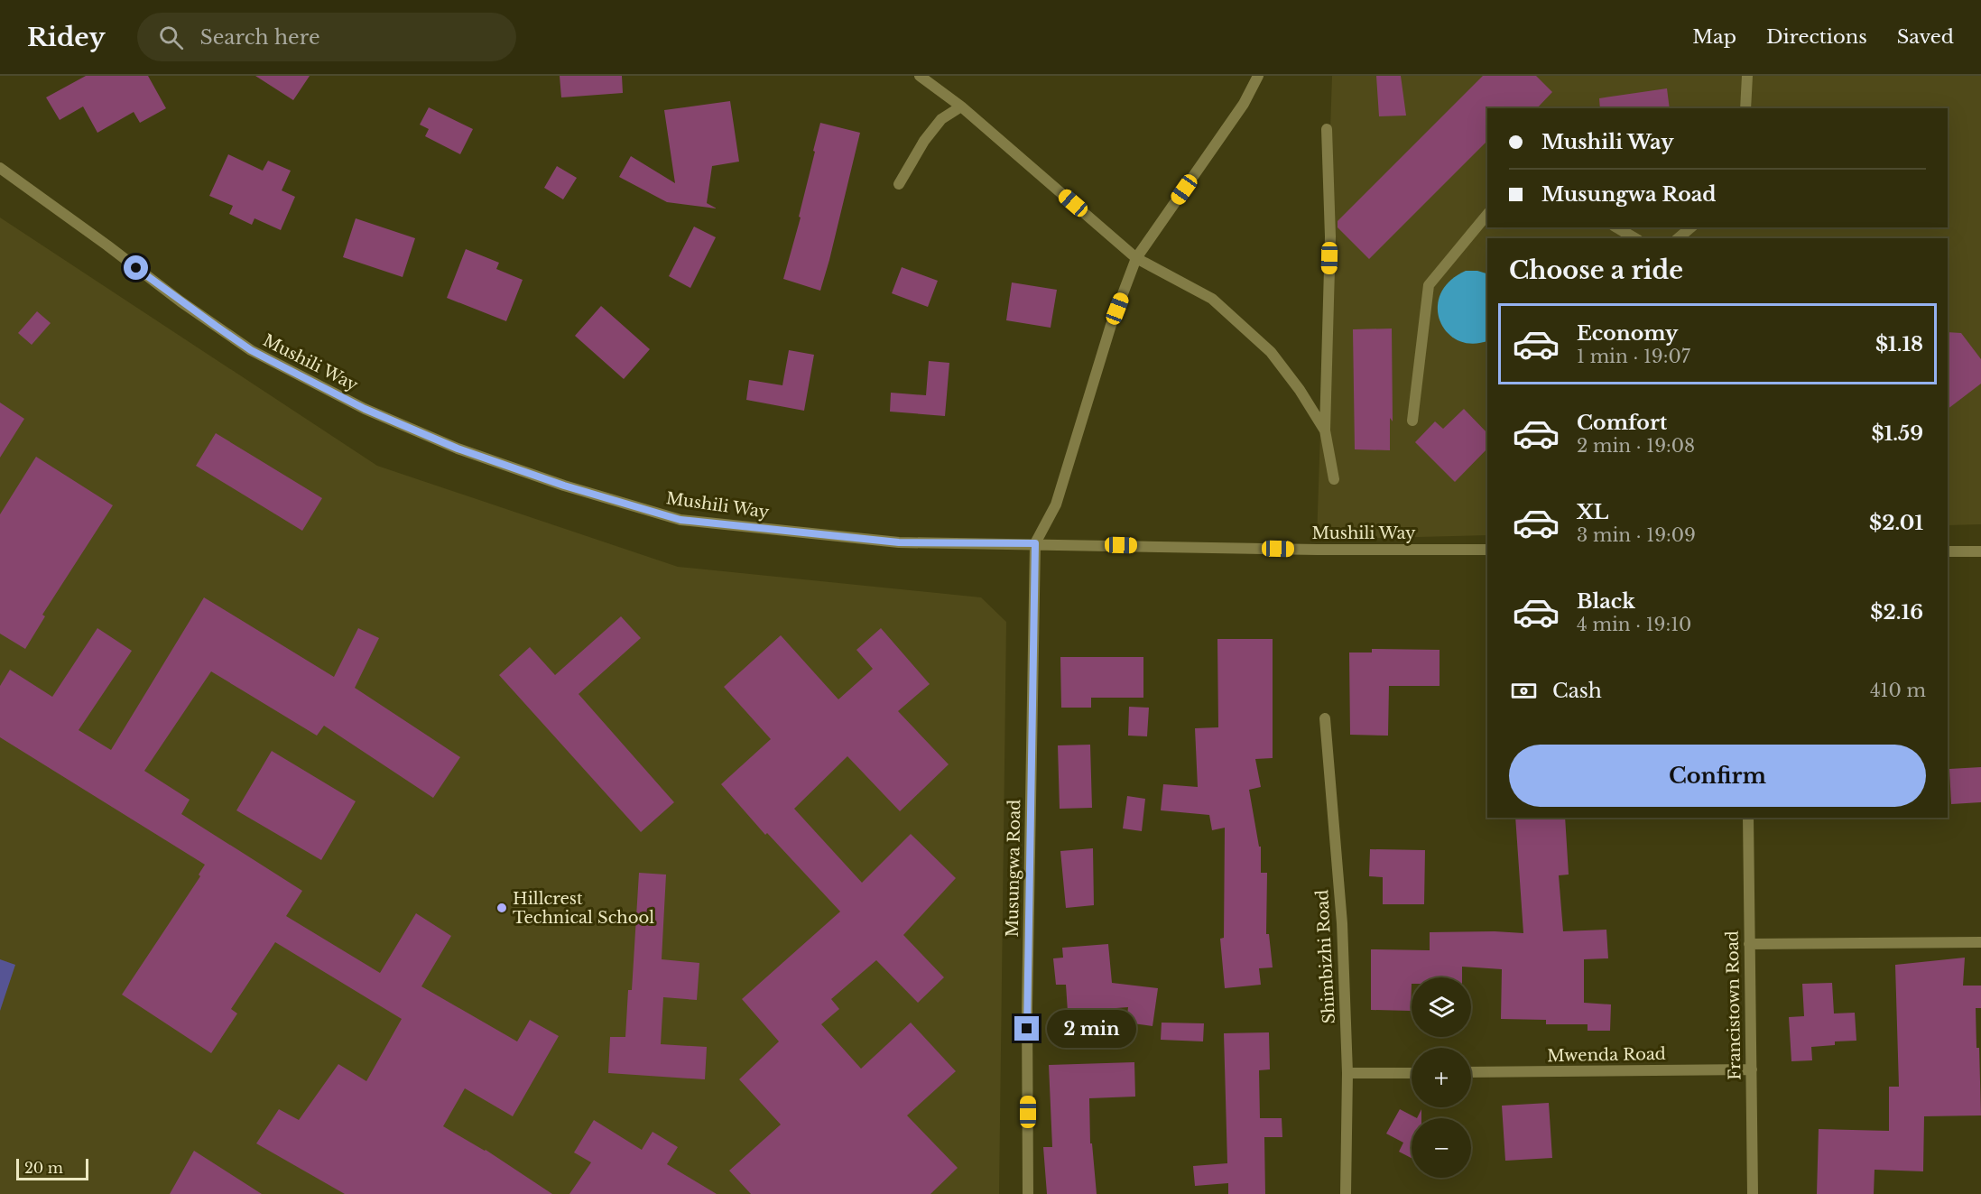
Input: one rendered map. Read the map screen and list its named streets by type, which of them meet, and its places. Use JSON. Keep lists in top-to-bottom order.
{
  "streets": {
    "street": [
      "Mushili Way",
      "Musungwa Road",
      "Shimbizhi Road",
      "Francistown Road",
      "Mwenda Road"
    ]
  },
  "crossings": [
    ["Mushili Way", "Musungwa Road"],
    ["Francistown Road", "Mwenda Road"]
  ],
  "places": ["Hillcrest Technical School"],
  "scale_bar": "20 m",
  "page": {
    "header": "Ridey",
    "search": "Search here",
    "nav": ["Map", "Directions", "Saved"],
    "banner": ["Mushili Way", "Musungwa Road"],
    "heading": "Choose a ride",
    "list": [
      {
        "name": "Economy",
        "note": "1 min · 19:07",
        "value": "$1.18"
      },
      {
        "name": "Comfort",
        "note": "2 min · 19:08",
        "value": "$1.59"
      },
      {
        "name": "XL",
        "note": "3 min · 19:09",
        "value": "$2.01"
      },
      {
        "name": "Black",
        "note": "4 min · 19:10",
        "value": "$2.16"
      }
    ],
    "pay": ["Cash", "410 m"],
    "buttons": "Confirm",
    "map_buttons": ["+", "−"],
    "bubble": "2 min",
    "scale": "20 m"
  }
}
